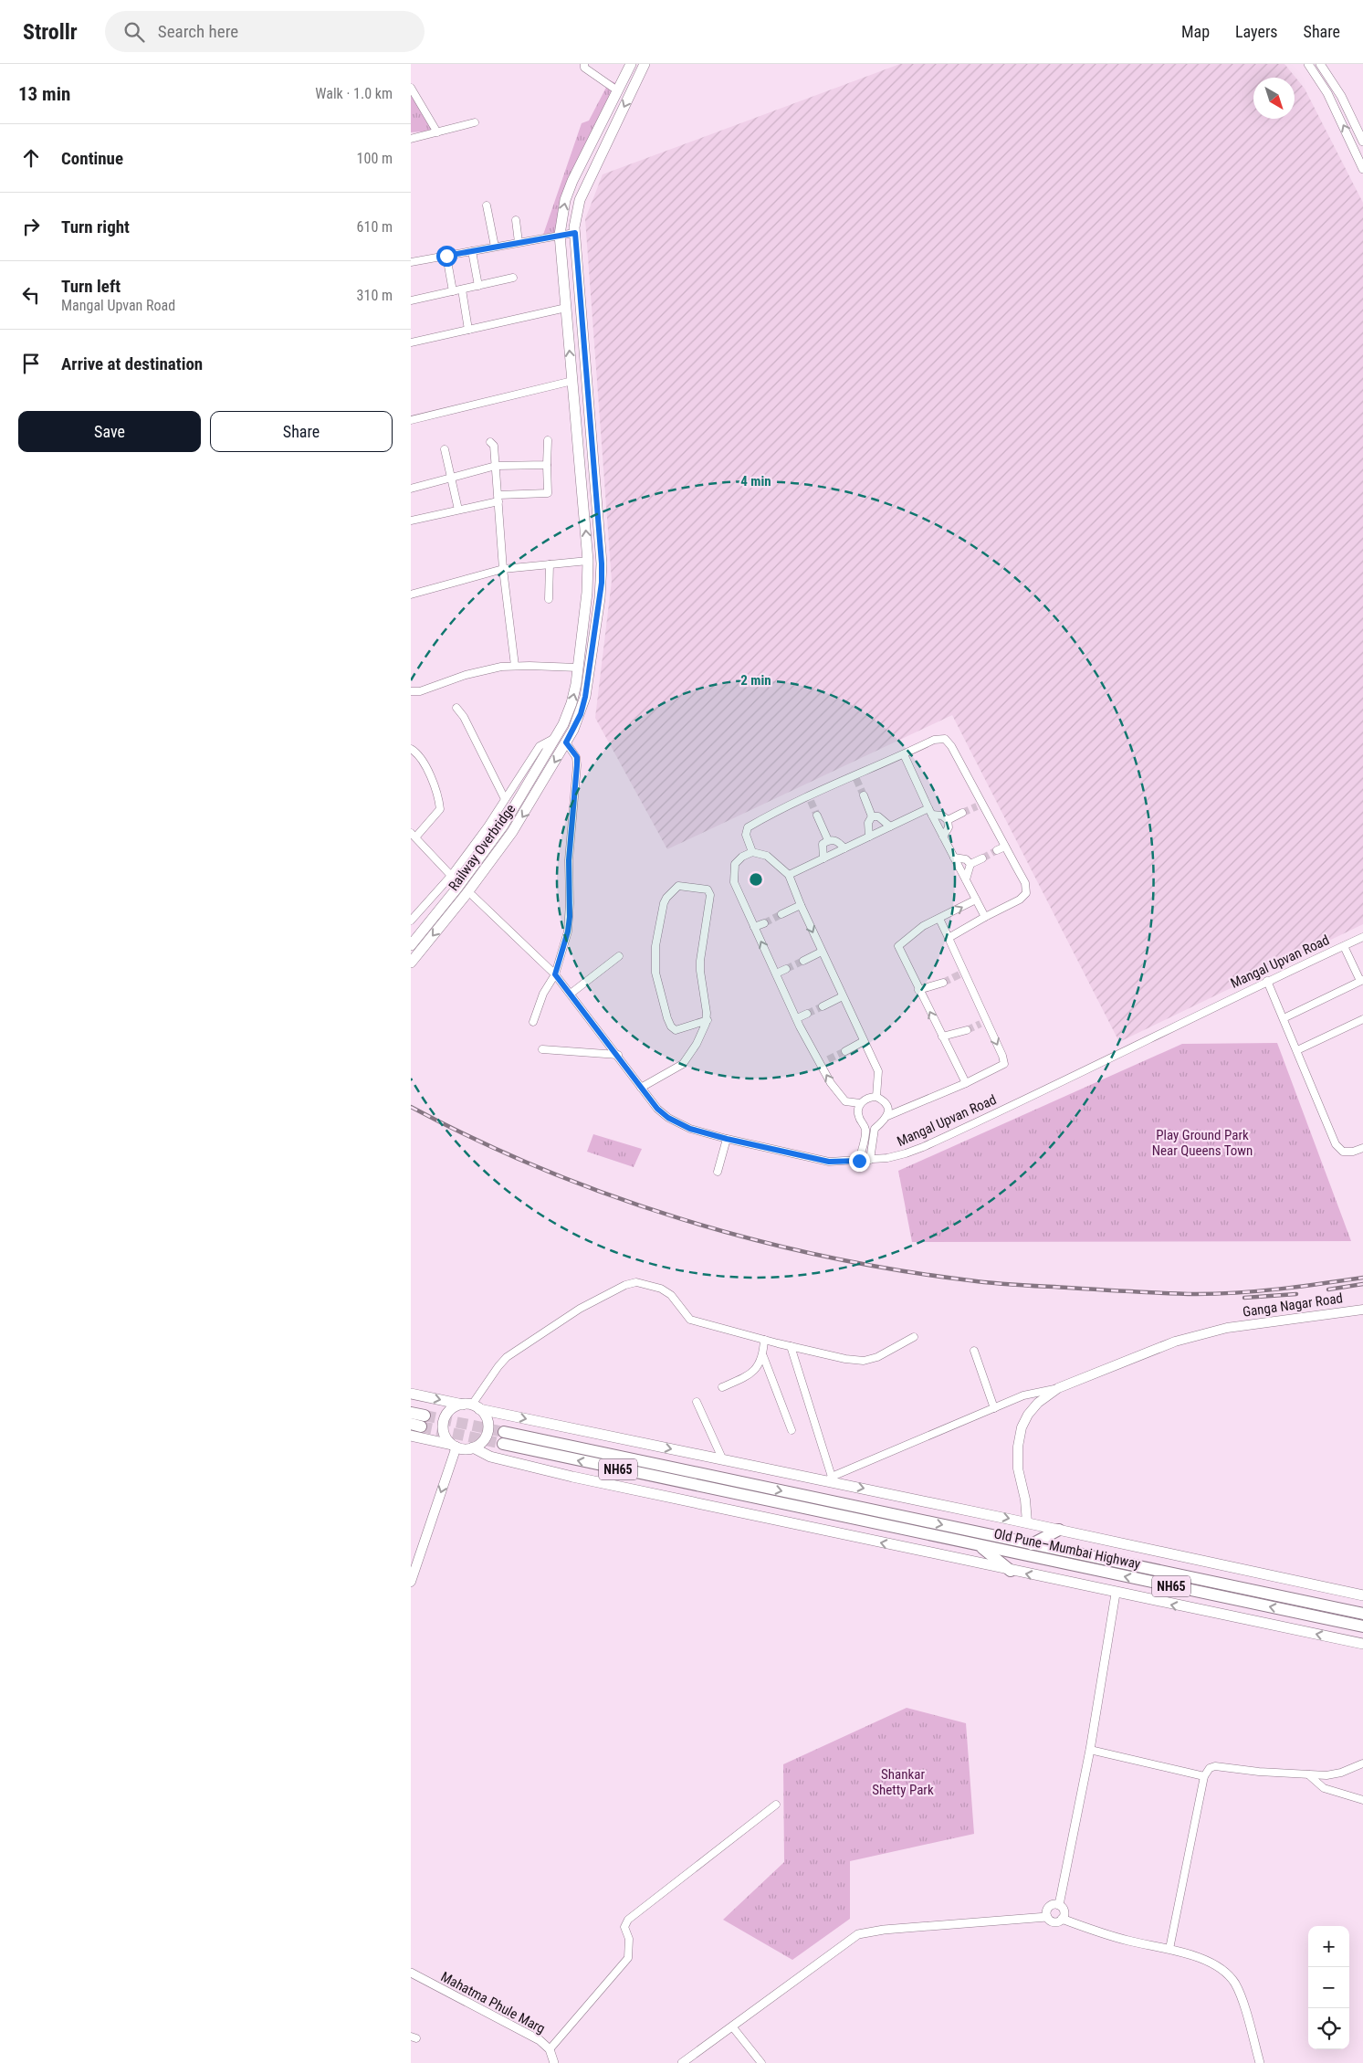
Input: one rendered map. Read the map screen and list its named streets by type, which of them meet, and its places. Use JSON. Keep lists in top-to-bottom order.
{
  "streets": {
    "highway": ["NH65", "Old Pune–Mumbai Highway"],
    "main road": ["Railway Overbridge", "Ganga Nagar Road"],
    "street": ["Mangal Upvan Road", "Mahatma Phule Marg"]
  },
  "crossings": [
    ["NH65", "Old Pune–Mumbai Highway"]
  ],
  "parks": ["Play Ground Park Near Queens Town", "Shankar Shetty Park"],
  "north": "bottom right",
  "page": {
    "header": "Strollr",
    "search": "Search here",
    "nav": ["Map", "Layers", "Share"],
    "heading": ["13 min", "Walk · 1.0 km"],
    "list": [
      ["Continue", "100 m"],
      ["Turn right", "610 m"],
      ["Turn left", "Mangal Upvan Road", "310 m"],
      "Arrive at destination"
    ],
    "buttons": ["Save", "Share"],
    "map_buttons": ["+", "−"]
  },
  "rings": ["4 min", "2 min"]
}
